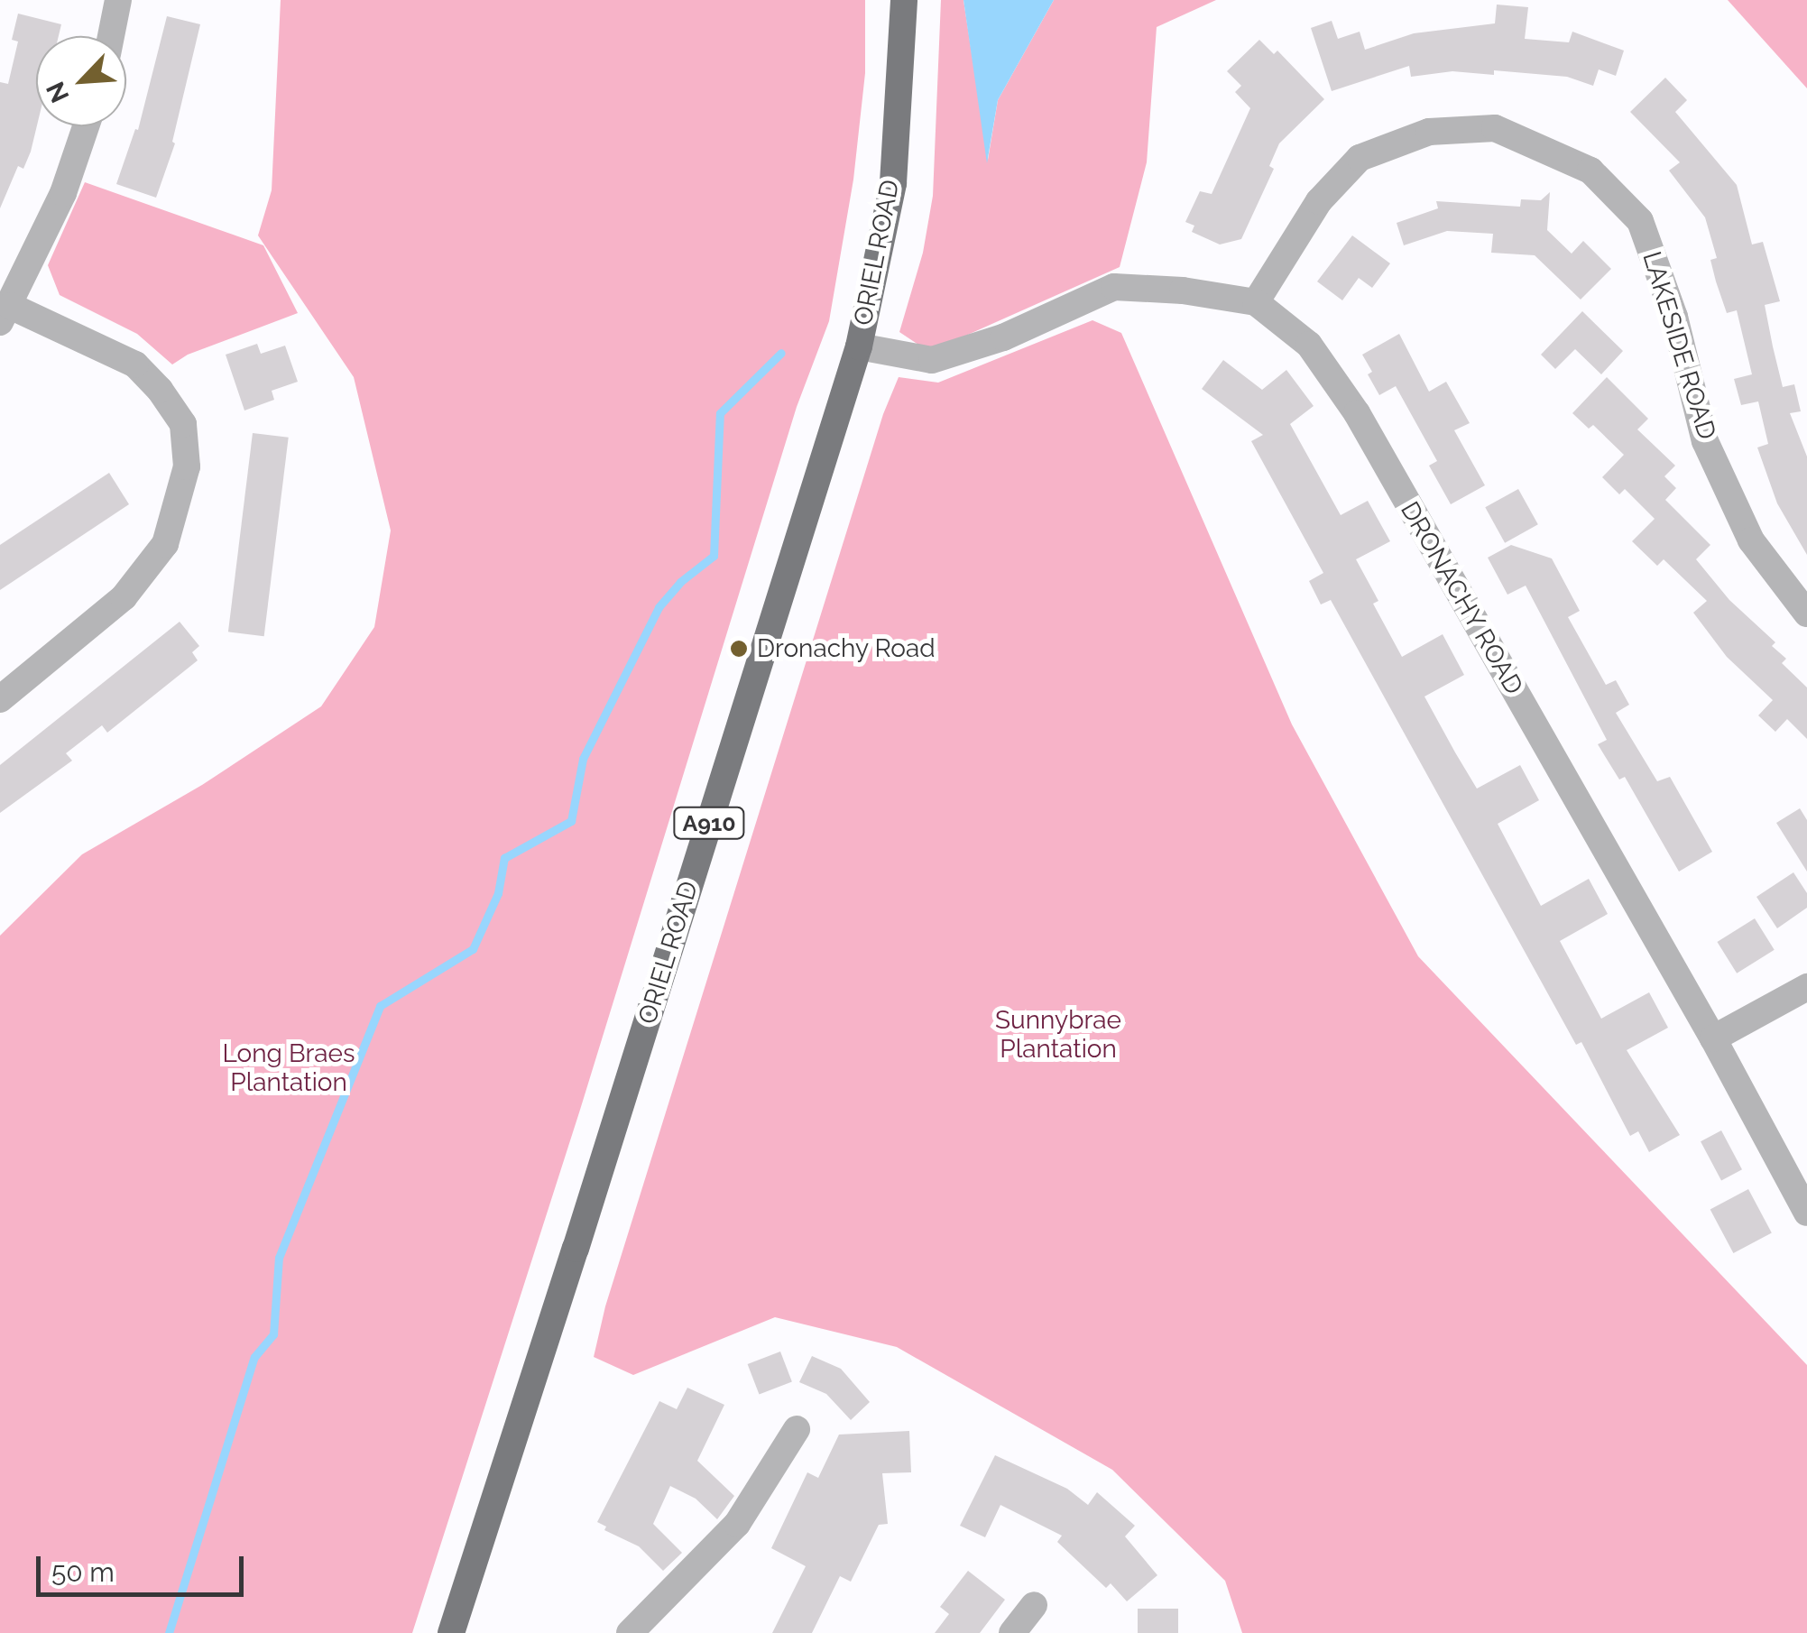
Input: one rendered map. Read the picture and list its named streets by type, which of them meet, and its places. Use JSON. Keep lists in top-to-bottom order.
{
  "streets": {
    "main road": ["ORIEL ROAD", "A910"],
    "street": ["LAKESIDE ROAD", "DRONACHY ROAD"]
  },
  "crossings": [
    ["ORIEL ROAD", "DRONACHY ROAD"],
    ["LAKESIDE ROAD", "DRONACHY ROAD"]
  ],
  "parks": ["Sunnybrae Plantation", "Long Braes Plantation"],
  "places": ["Dronachy Road"],
  "scale_bar": "50 m",
  "north": "bottom left"
}
